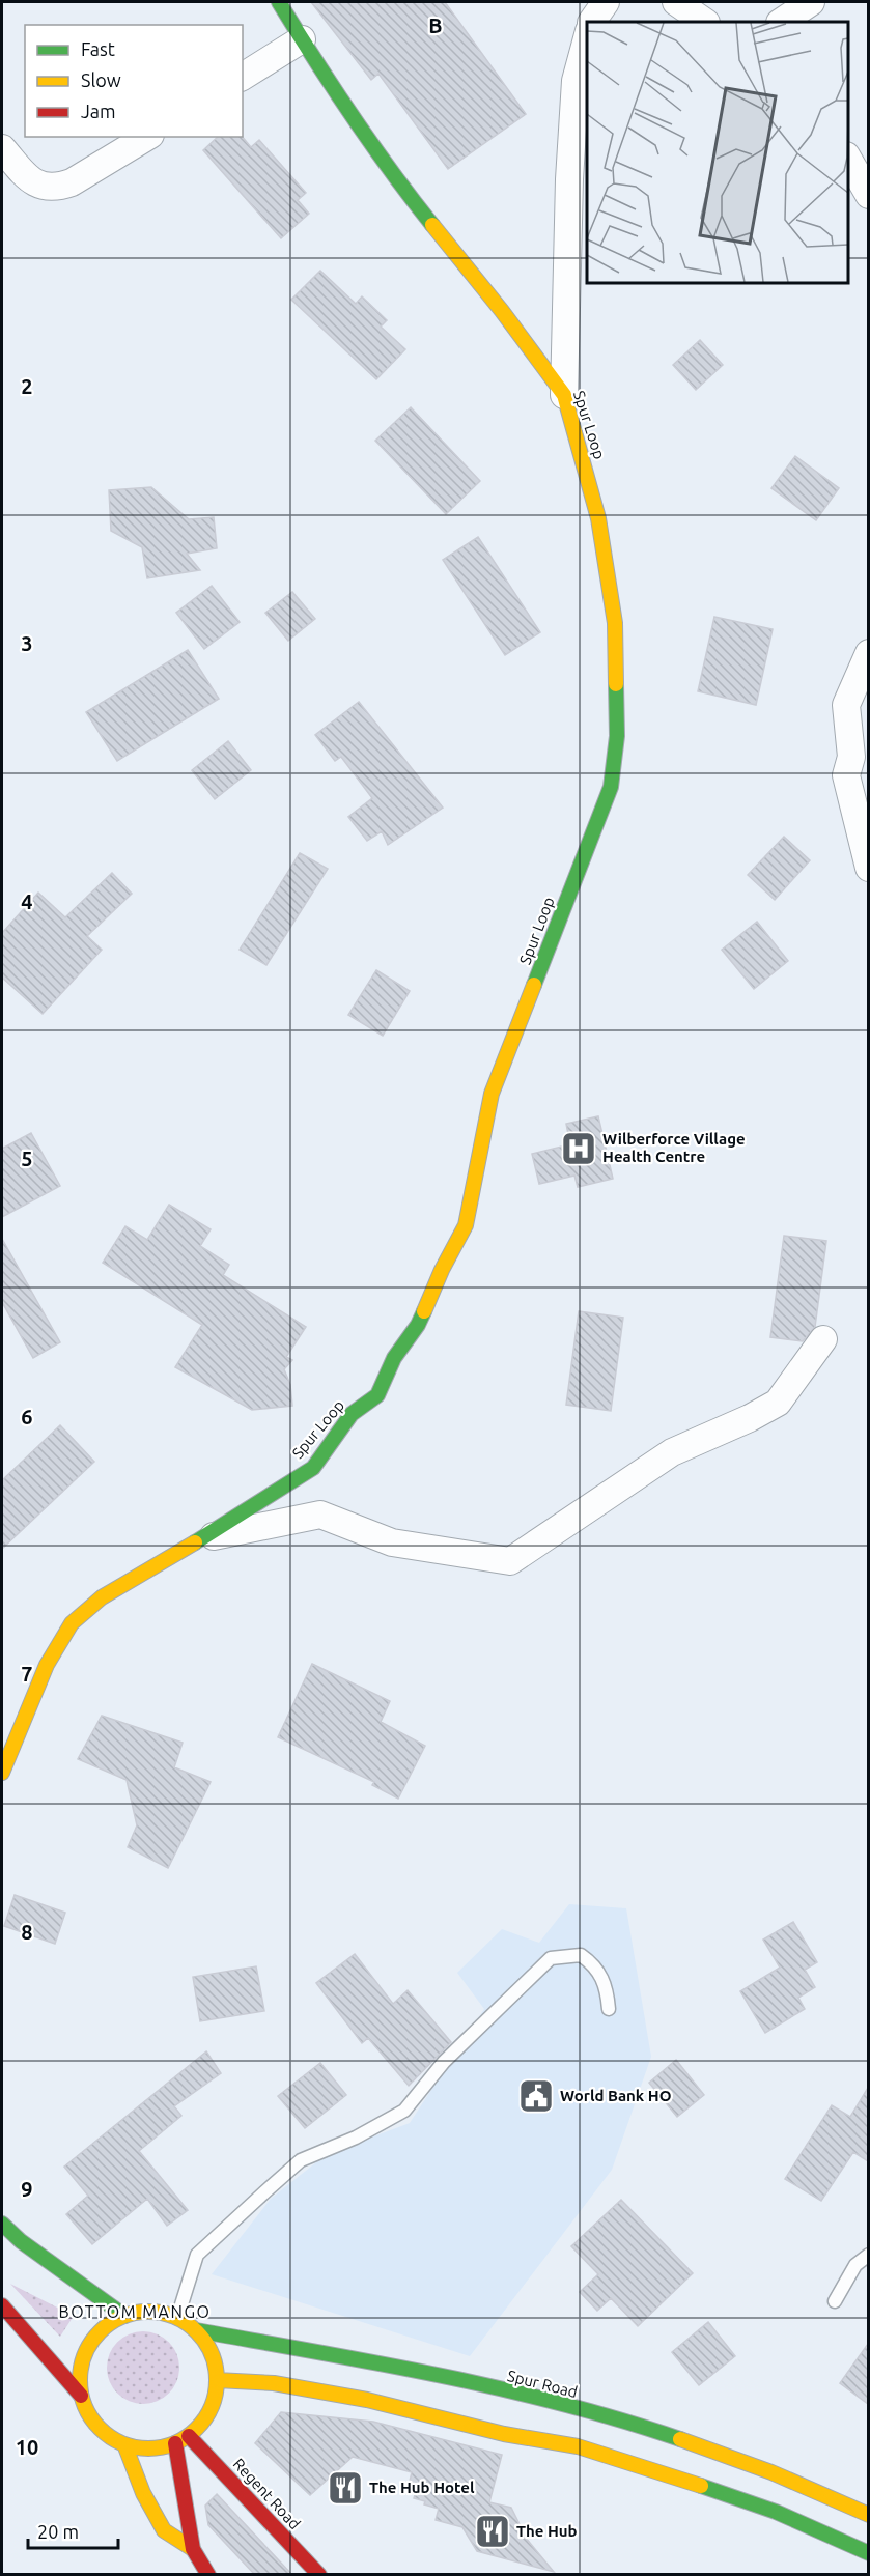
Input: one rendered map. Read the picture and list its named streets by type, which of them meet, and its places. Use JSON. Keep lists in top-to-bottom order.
{
  "streets": {
    "main road": ["Spur Loop", "Spur Road", "Regent Road"]
  },
  "crossings": [
    ["Spur Road", "Regent Road"]
  ],
  "districts": ["BOTTOM MANGO"],
  "places": {
    "hospital": ["Wilberforce Village Health Centre"],
    "public building": ["World Bank HO"],
    "restaurant": ["The Hub Hotel", "The Hub"]
  },
  "legend": ["Fast", "Slow", "Jam"],
  "scale_bar": "20 m",
  "grid": {
    "columns": ["B"],
    "rows": [
      "2",
      "3",
      "4",
      "5",
      "6",
      "7",
      "8",
      "9",
      "10"
    ]
  }
}
